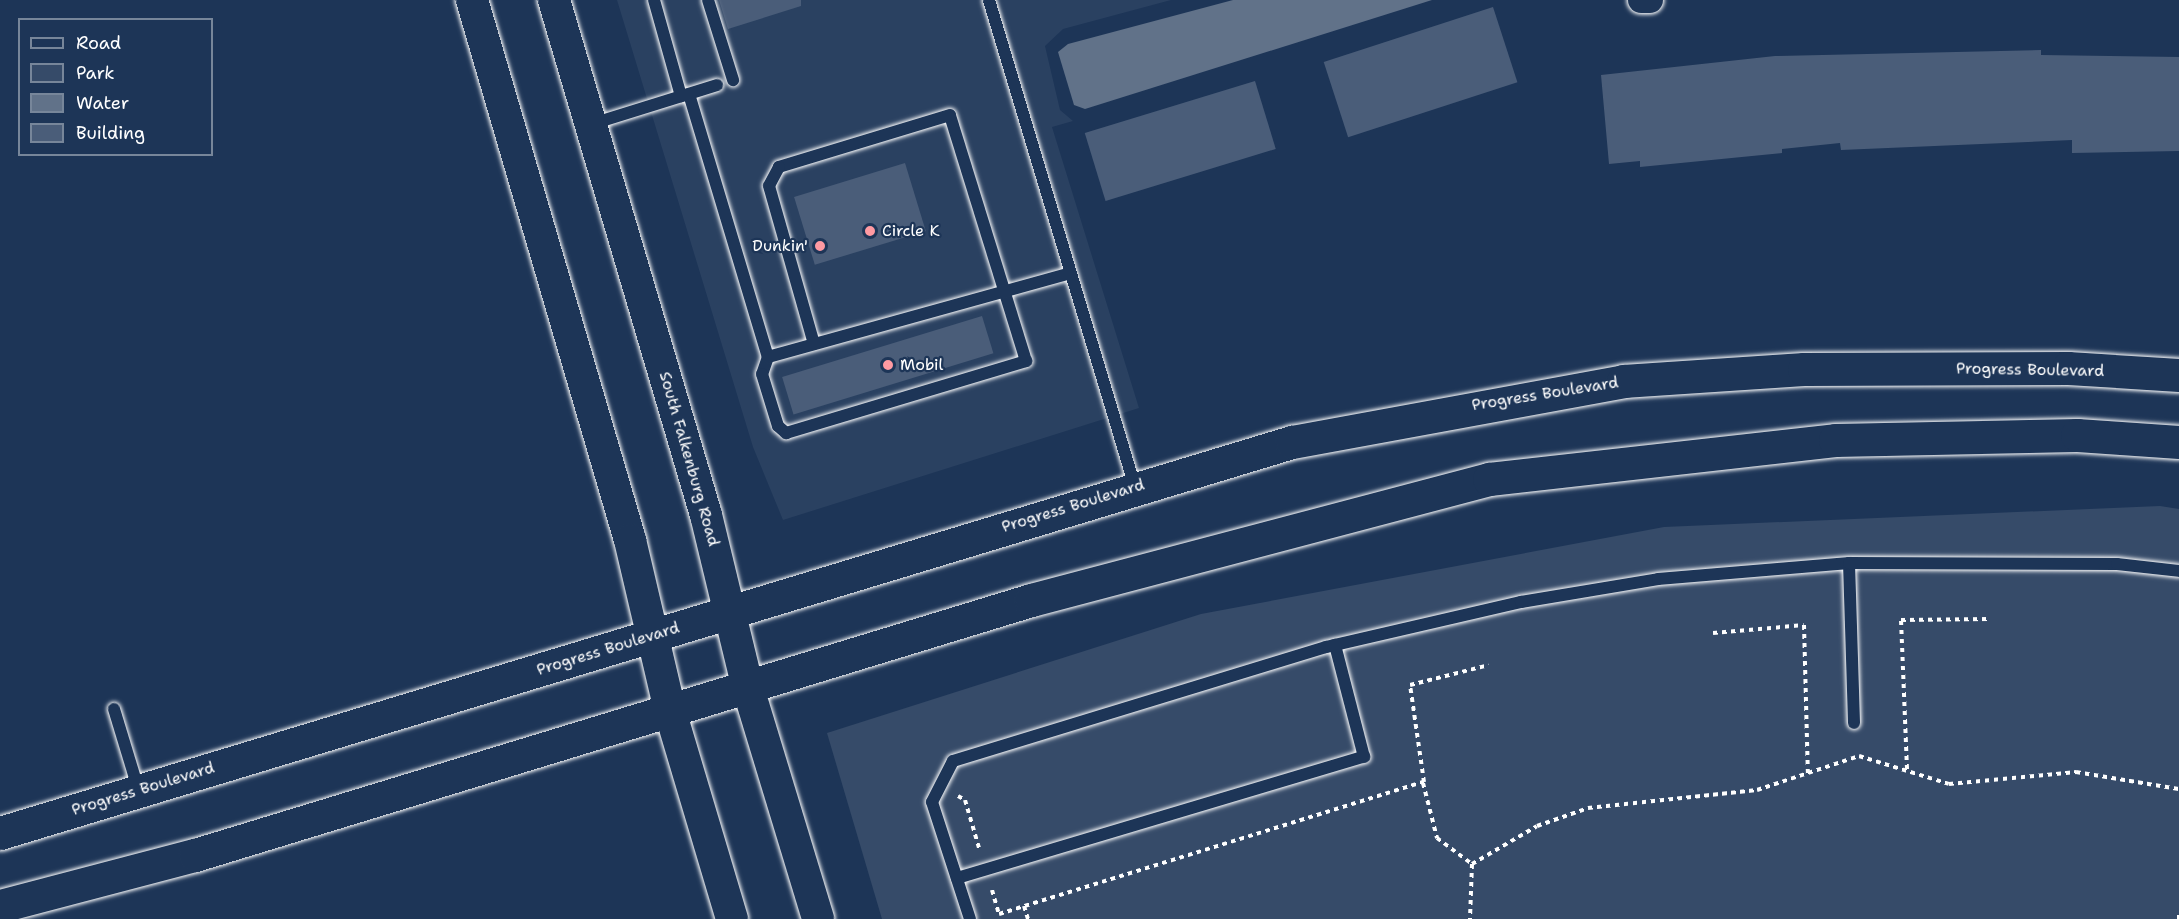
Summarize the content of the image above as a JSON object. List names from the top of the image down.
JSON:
{
  "streets": {
    "main road": ["Progress Boulevard"],
    "street": ["South Falkenburg Road"]
  },
  "crossings": [
    ["Progress Boulevard", "South Falkenburg Road"]
  ],
  "places": ["Circle K", "Dunkin'", "Mobil"],
  "legend": [
    "Road",
    "Park",
    "Water",
    "Building"
  ]
}
